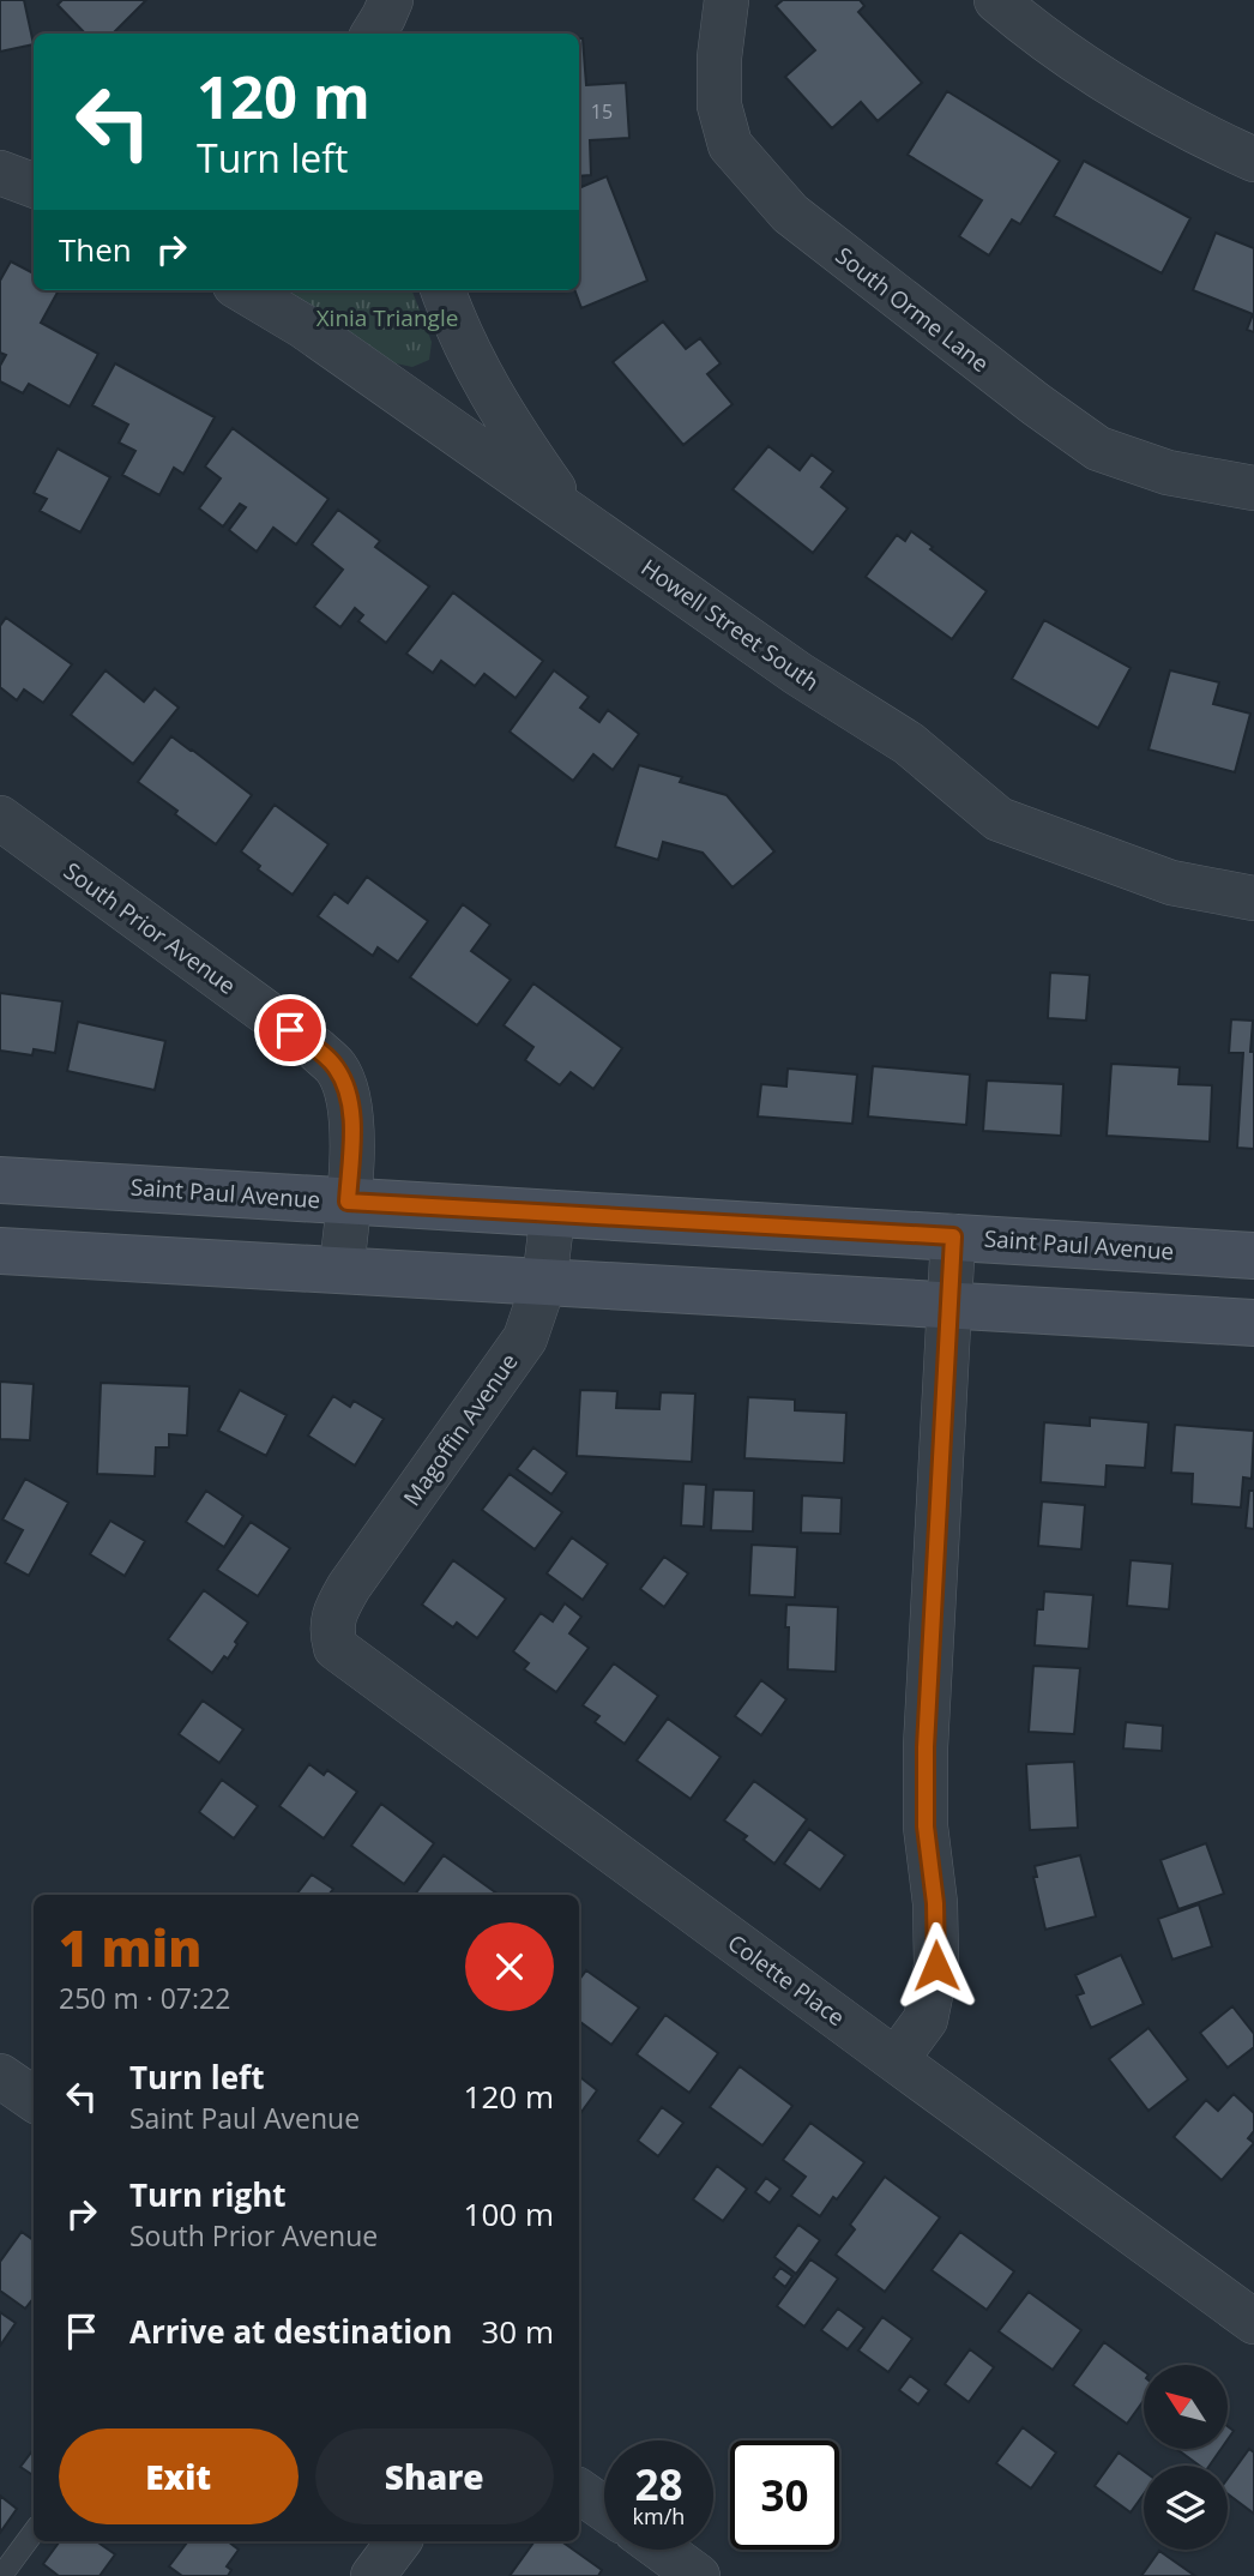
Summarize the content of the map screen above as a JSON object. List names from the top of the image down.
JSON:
{
  "streets": {
    "main road": ["Saint Paul Avenue"],
    "street": [
      "South Orme Lane",
      "Howell Street South",
      "South Prior Avenue",
      "Magoffin Avenue",
      "Colette Place"
    ]
  },
  "crossings": [
    ["South Prior Avenue", "Saint Paul Avenue"],
    ["Saint Paul Avenue", "Magoffin Avenue"],
    ["Magoffin Avenue", "Colette Place"]
  ],
  "parks": ["Xinia Triangle"],
  "house_numbers": ["15"],
  "north": "top left",
  "page": {
    "turn": ["120 m", "Turn left"],
    "then": "Then",
    "heading": ["1 min", "250 m · 07:22"],
    "list": [
      {
        "name": "Turn left",
        "note": "Saint Paul Avenue",
        "value": "120 m"
      },
      {
        "name": "Turn right",
        "note": "South Prior Avenue",
        "value": "100 m"
      },
      {
        "name": "Arrive at destination",
        "value": "30 m"
      }
    ],
    "buttons": ["Exit", "Share"],
    "speed": "28 km/h",
    "limit": "30"
  }
}
